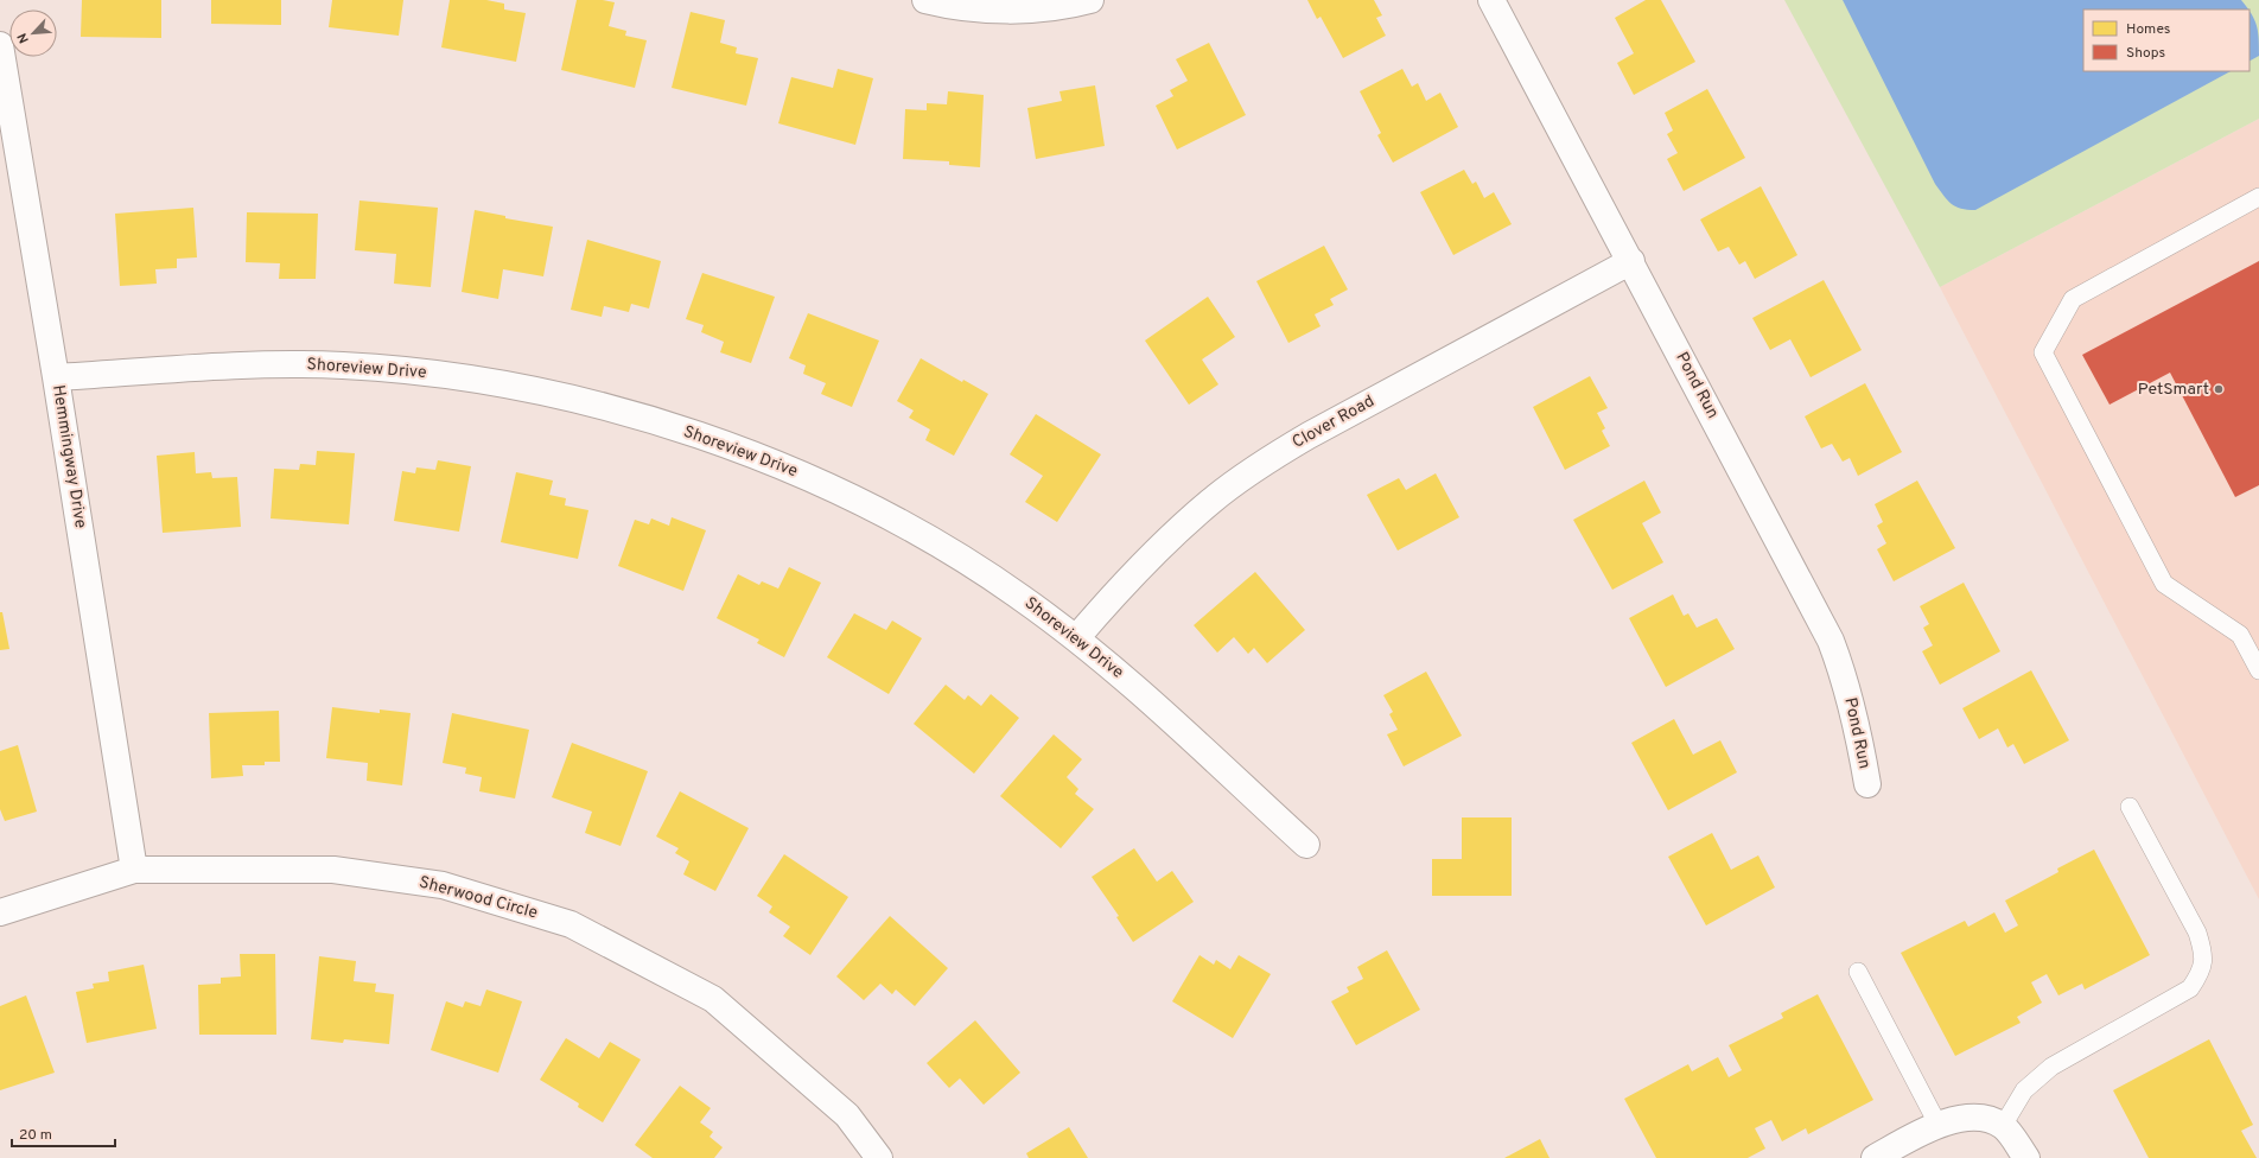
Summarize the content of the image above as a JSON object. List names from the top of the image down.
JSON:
{
  "streets": {
    "street": [
      "Shoreview Drive",
      "Pond Run",
      "Clover Road",
      "Hemmingway Drive",
      "Sherwood Circle"
    ]
  },
  "crossings": [
    ["Shoreview Drive", "Clover Road"],
    ["Shoreview Drive", "Hemmingway Drive"],
    ["Pond Run", "Clover Road"],
    ["Hemmingway Drive", "Sherwood Circle"]
  ],
  "places": ["PetSmart"],
  "legend": ["Homes", "Shops"],
  "scale_bar": "20 m",
  "north": "bottom left"
}
